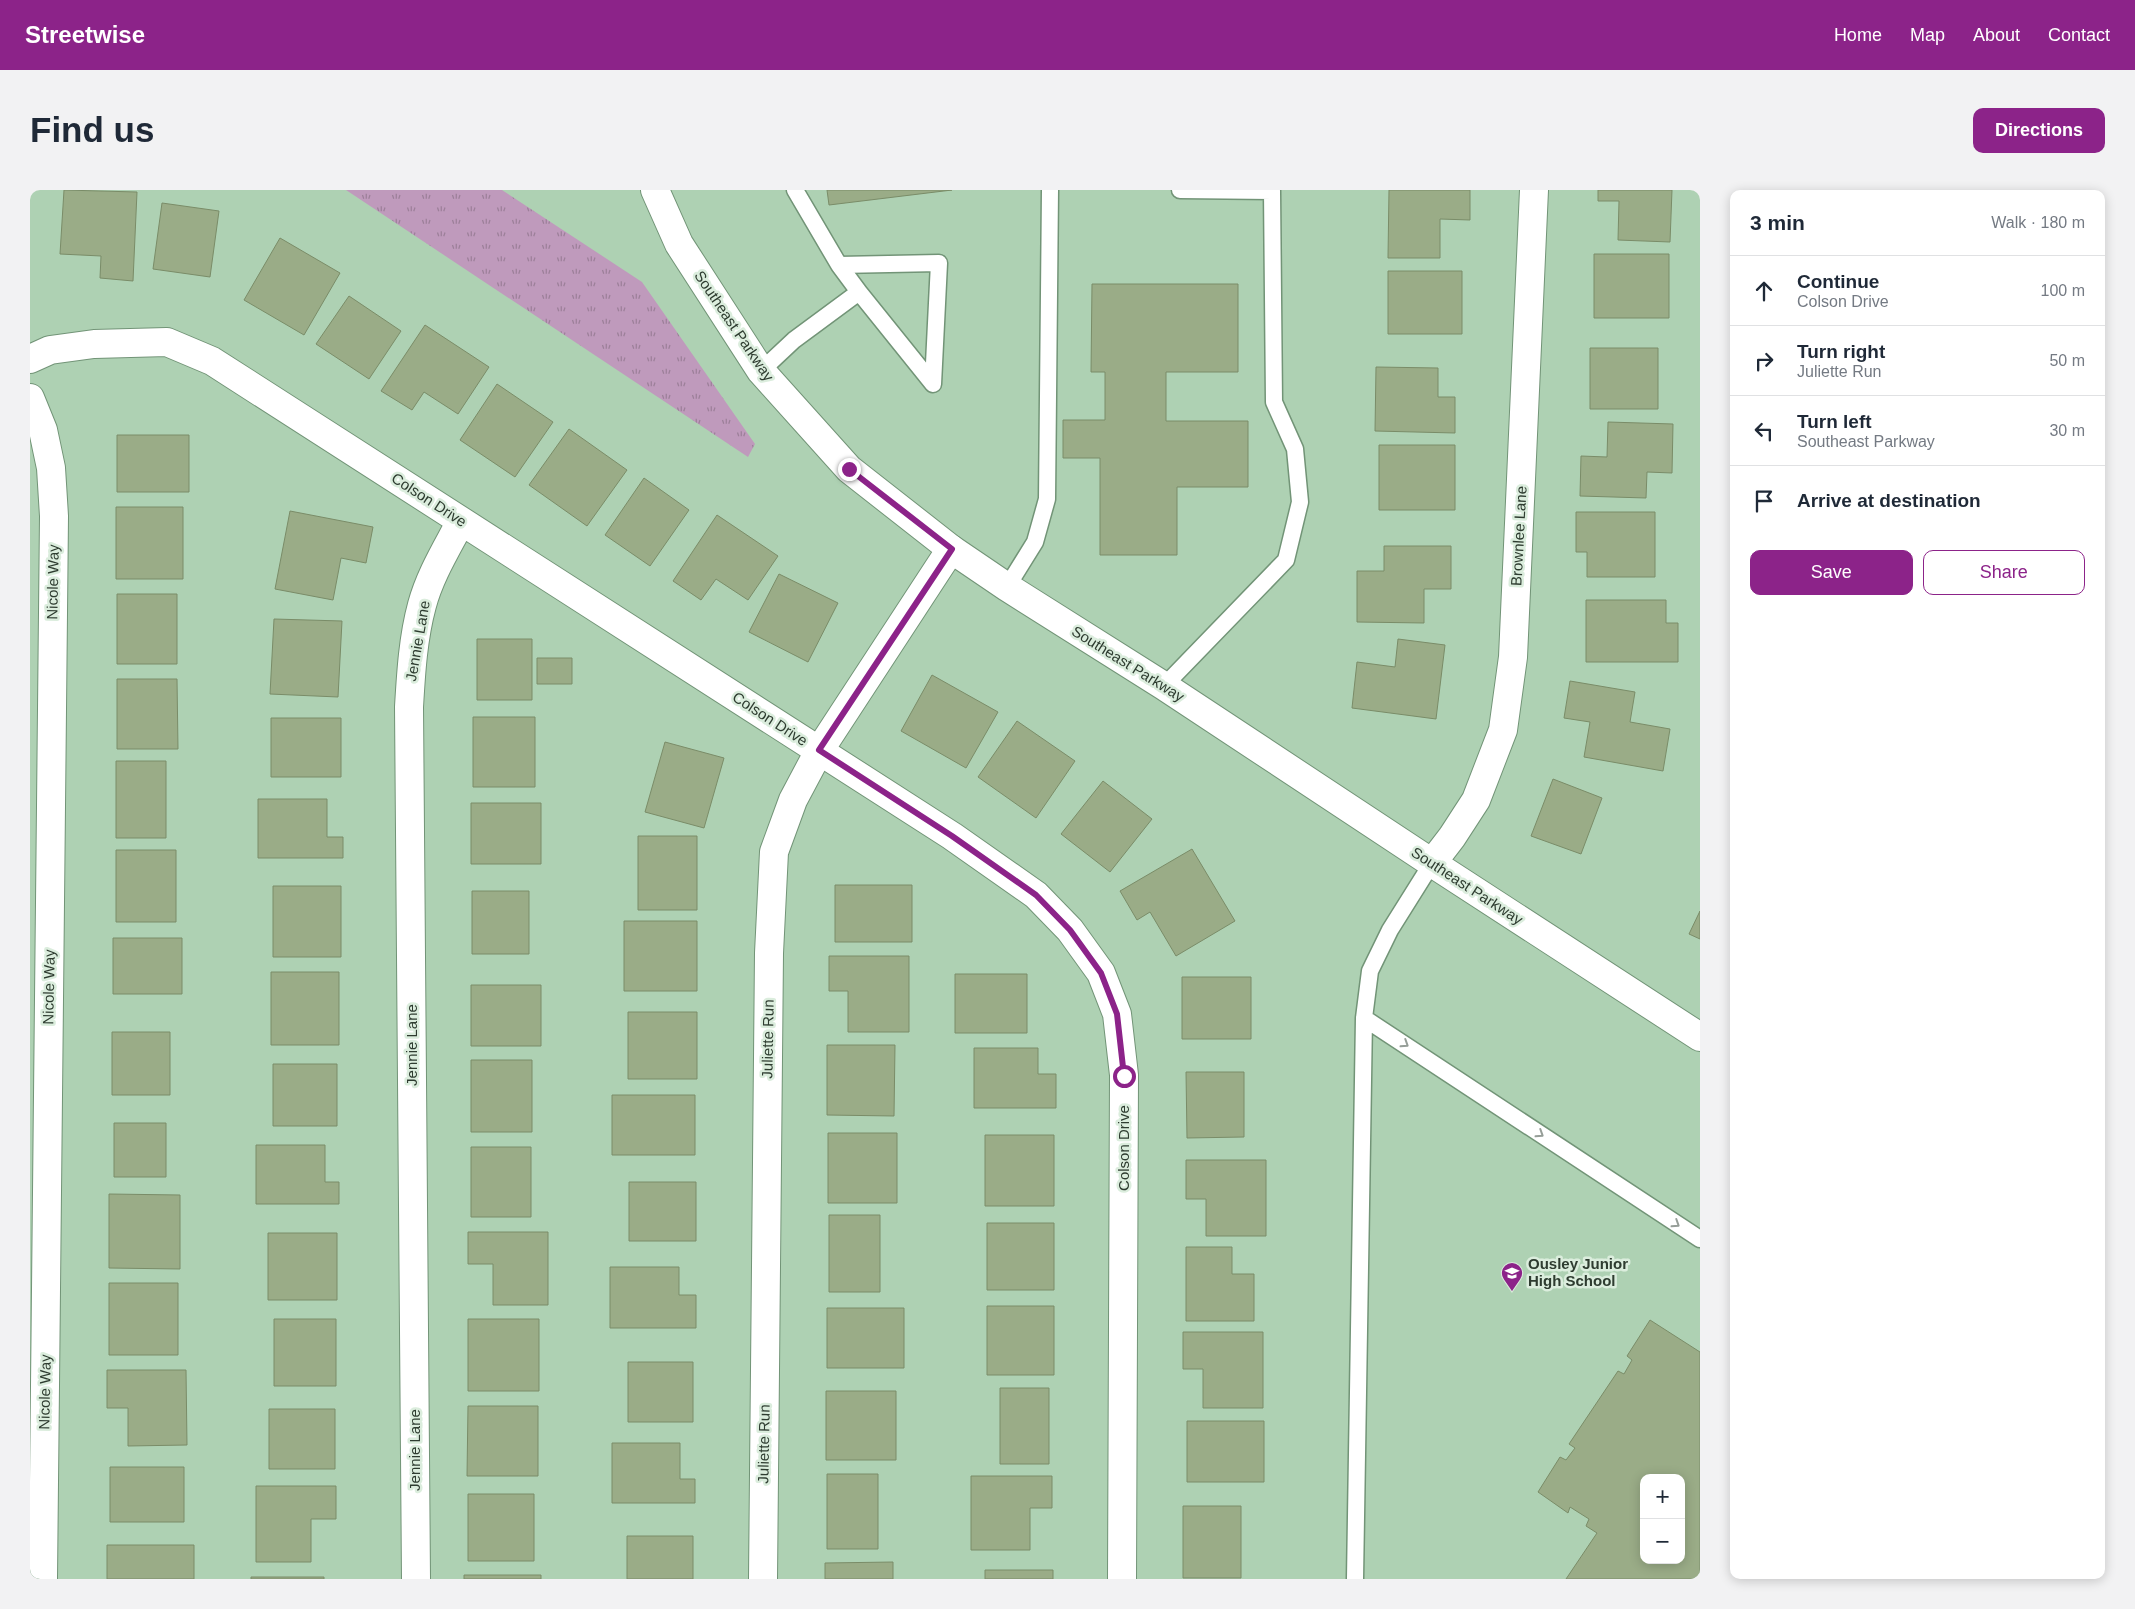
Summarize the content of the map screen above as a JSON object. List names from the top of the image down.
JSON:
{
  "streets": {
    "street": [
      "Southeast Parkway",
      "Colson Drive",
      "Brownlee Lane",
      "Nicole Way",
      "Jennie Lane",
      "Juliette Run"
    ]
  },
  "crossings": [
    ["Southeast Parkway", "Brownlee Lane"],
    ["Southeast Parkway", "Juliette Run"],
    ["Colson Drive", "Jennie Lane"],
    ["Colson Drive", "Juliette Run"]
  ],
  "places": {
    "school or university": ["Ousley Junior High School"]
  },
  "page": {
    "header": "Streetwise",
    "nav": [
      "Home",
      "Map",
      "About",
      "Contact"
    ],
    "buttons": [
      "Directions",
      ["Save", "Share"]
    ],
    "title": "Find us",
    "heading": ["3 min", "Walk · 180 m"],
    "list": [
      ["Continue", "Colson Drive", "100 m"],
      ["Turn right", "Juliette Run", "50 m"],
      ["Turn left", "Southeast Parkway", "30 m"],
      "Arrive at destination"
    ],
    "map_buttons": ["+", "−"]
  }
}
